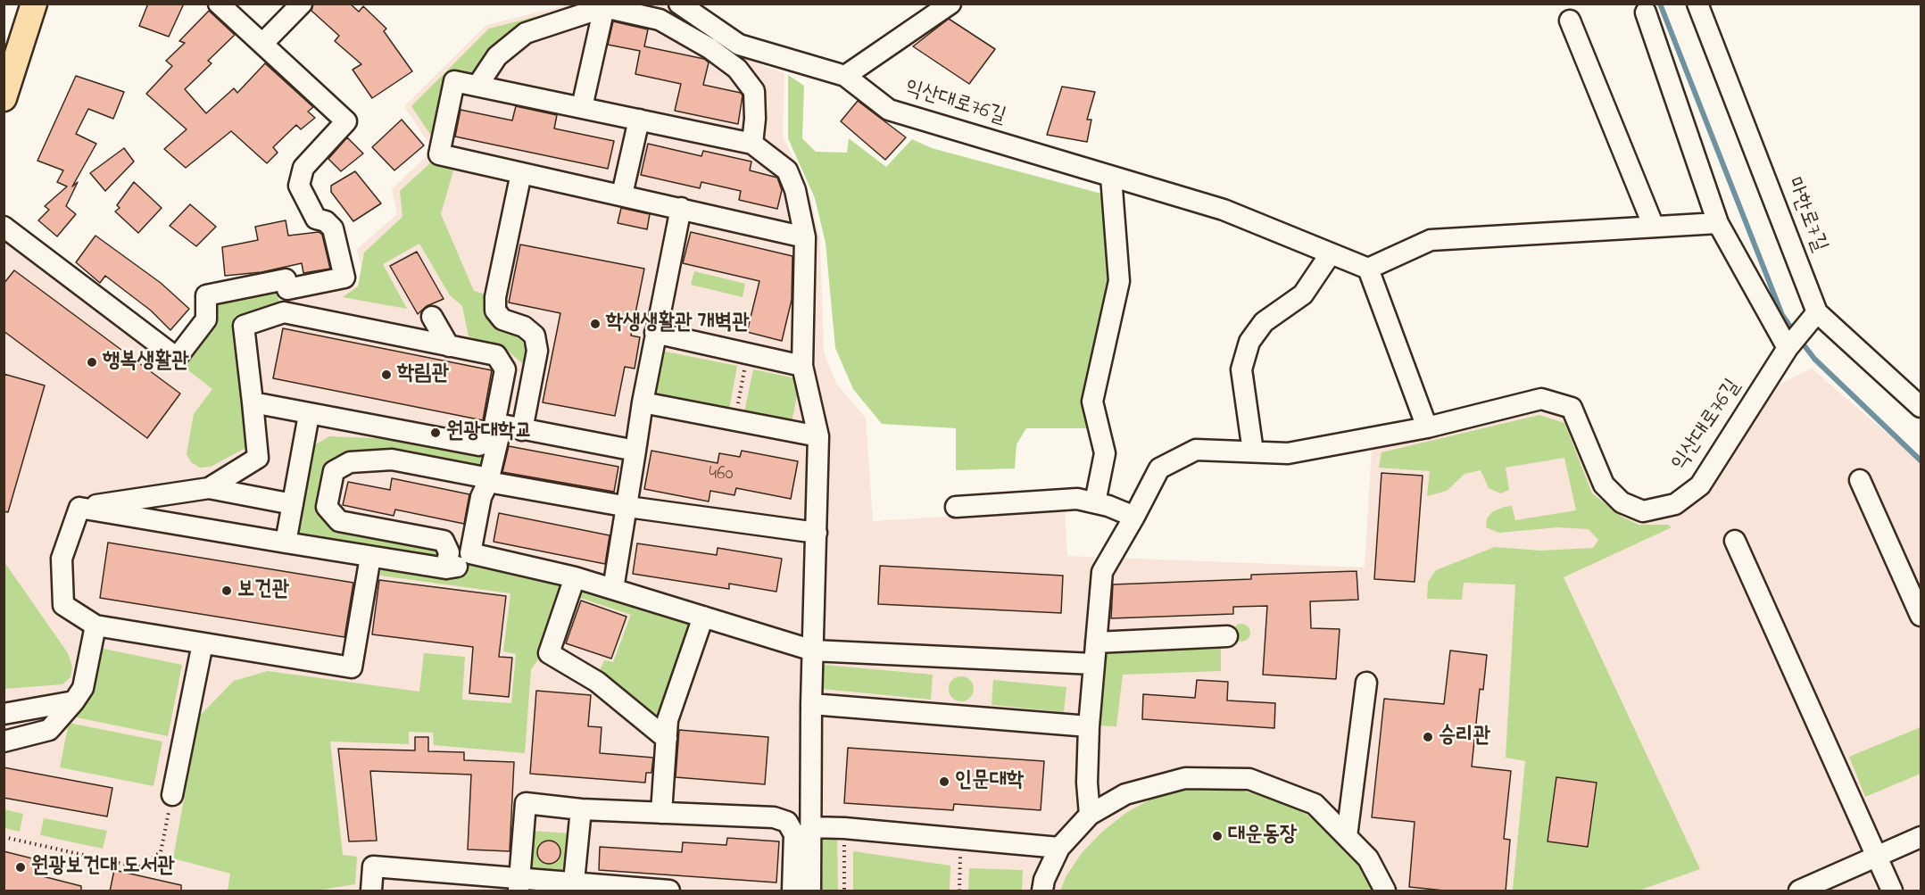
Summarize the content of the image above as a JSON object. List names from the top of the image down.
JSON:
{
  "streets": {
    "street": ["익산대로76길", "마한로7길"]
  },
  "crossings": [
    ["익산대로76길", "마한로7길"]
  ],
  "places": [
    "학생생활관 개벽관",
    "행복생활관",
    "학림관",
    "원광대학교",
    "보건관",
    "승리관",
    "인문대학",
    "대운동장",
    "원광보건대 도서관"
  ],
  "house_numbers": ["460"]
}
